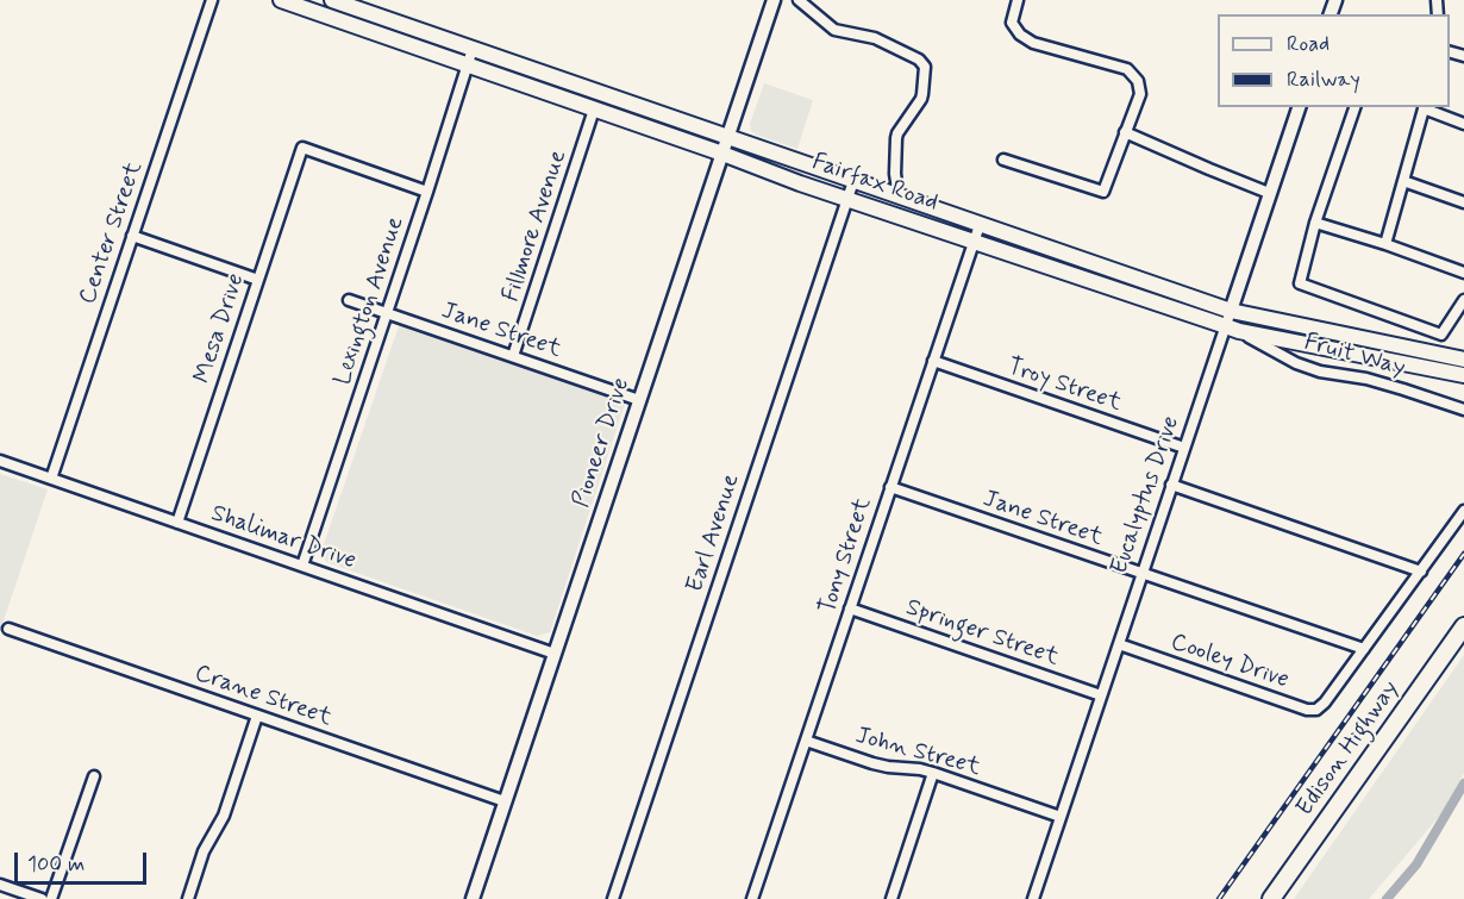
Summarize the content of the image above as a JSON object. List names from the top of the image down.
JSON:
{
  "streets": {
    "main road": ["Fairfax Road", "Edison Highway"],
    "street": [
      "Fillmore Avenue",
      "Center Street",
      "Lexington Avenue",
      "Mesa Drive",
      "Jane Street",
      "Fruit Way",
      "Troy Street",
      "Pioneer Drive",
      "Eucalyptus Drive",
      "Earl Avenue",
      "Shalimar Drive",
      "Tony Street",
      "Springer Street",
      "Cooley Drive",
      "Crane Street",
      "John Street"
    ]
  },
  "crossings": [
    ["Fairfax Road", "Fillmore Avenue"],
    ["Fairfax Road", "Lexington Avenue"],
    ["Fairfax Road", "Fruit Way"],
    ["Fairfax Road", "Pioneer Drive"],
    ["Fairfax Road", "Eucalyptus Drive"],
    ["Fairfax Road", "Earl Avenue"],
    ["Fairfax Road", "Tony Street"],
    ["Fillmore Avenue", "Jane Street"],
    ["Center Street", "Shalimar Drive"],
    ["Lexington Avenue", "Mesa Drive"],
    ["Lexington Avenue", "Jane Street"],
    ["Lexington Avenue", "Shalimar Drive"],
    ["Mesa Drive", "Shalimar Drive"],
    ["Jane Street", "Pioneer Drive"],
    ["Jane Street", "Eucalyptus Drive"],
    ["Jane Street", "Tony Street"],
    ["Jane Street", "Cooley Drive"],
    ["Fruit Way", "Eucalyptus Drive"],
    ["Troy Street", "Eucalyptus Drive"],
    ["Troy Street", "Tony Street"],
    ["Pioneer Drive", "Shalimar Drive"],
    ["Pioneer Drive", "Crane Street"],
    ["Eucalyptus Drive", "Springer Street"],
    ["Eucalyptus Drive", "Cooley Drive"],
    ["Eucalyptus Drive", "John Street"],
    ["Tony Street", "Springer Street"],
    ["Tony Street", "John Street"]
  ],
  "legend": ["Road", "Railway"],
  "scale_bar": "100 m"
}
